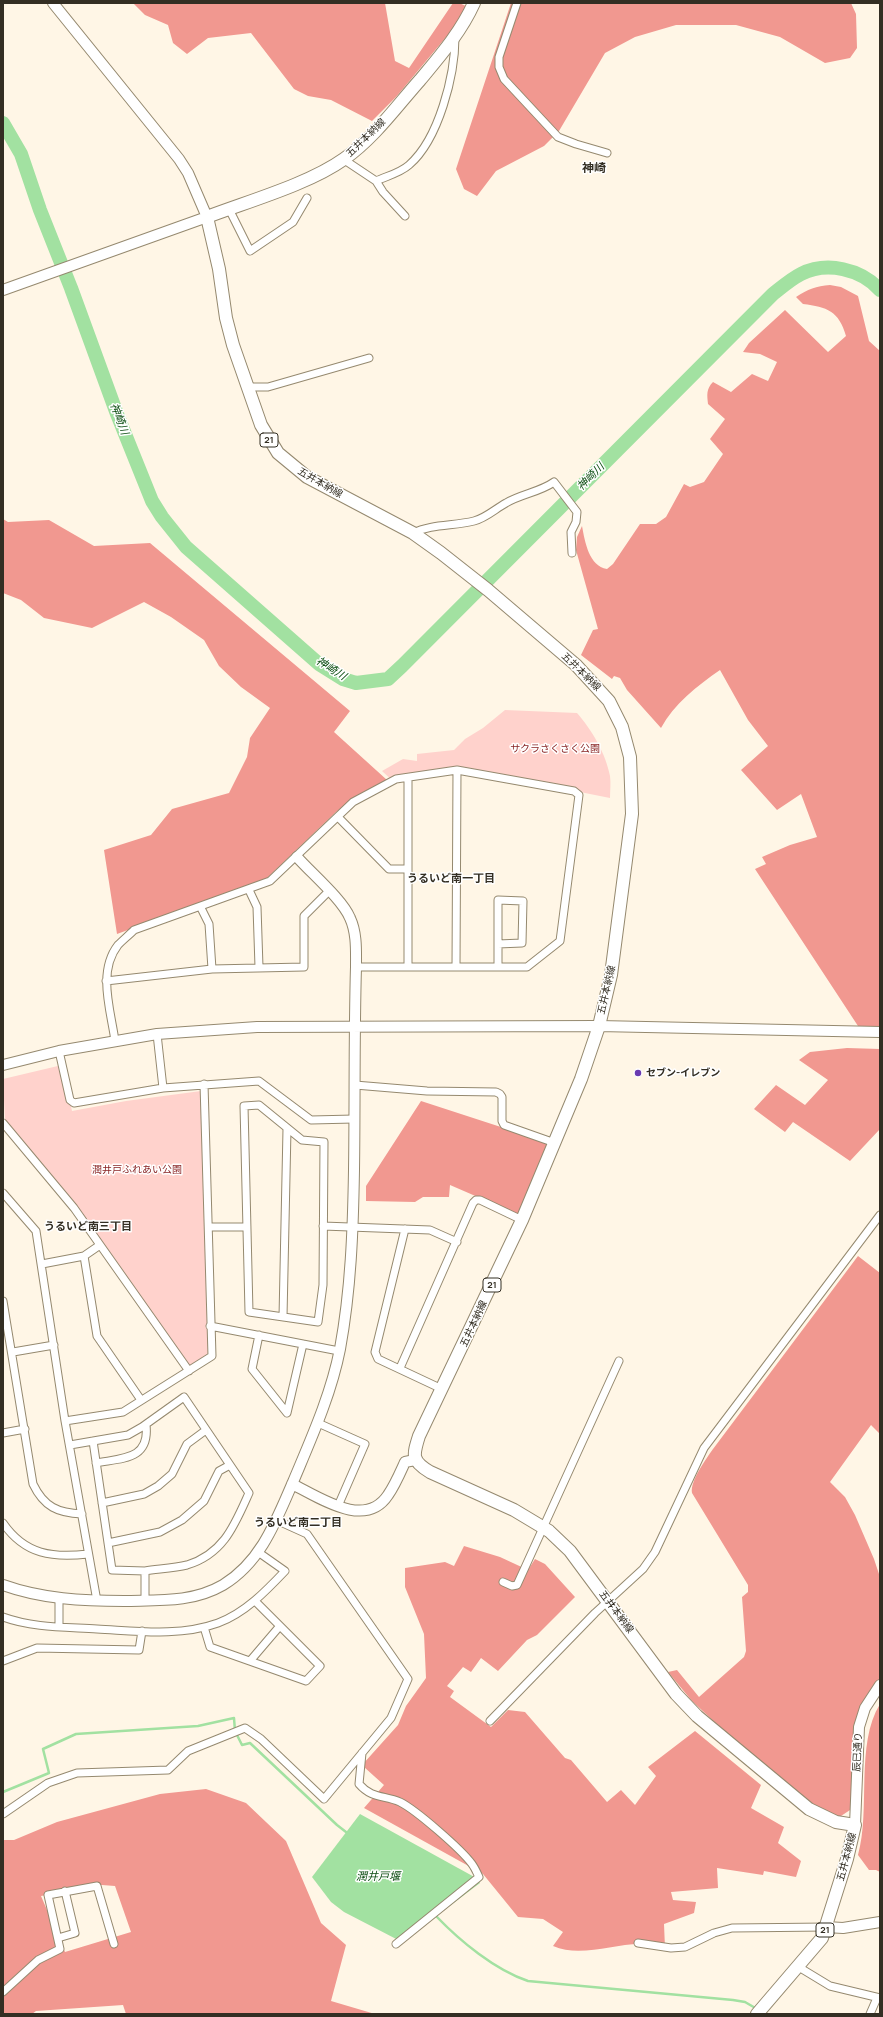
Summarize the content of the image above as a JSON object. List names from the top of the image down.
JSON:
{
  "streets": {
    "main road": ["五井本納線", "21"],
    "street": ["辰巳通り"]
  },
  "crossings": [
    ["五井本納線", "辰巳通り"]
  ],
  "districts": [
    "神崎",
    "うるいど南一丁目",
    "うるいど南三丁目",
    "うるいど南二丁目"
  ],
  "water": ["神崎川", "潤井戸堰"],
  "parks": ["サクラさくさく公園", "潤井戸ふれあい公園"],
  "places": ["セブン-イレブン"]
}
